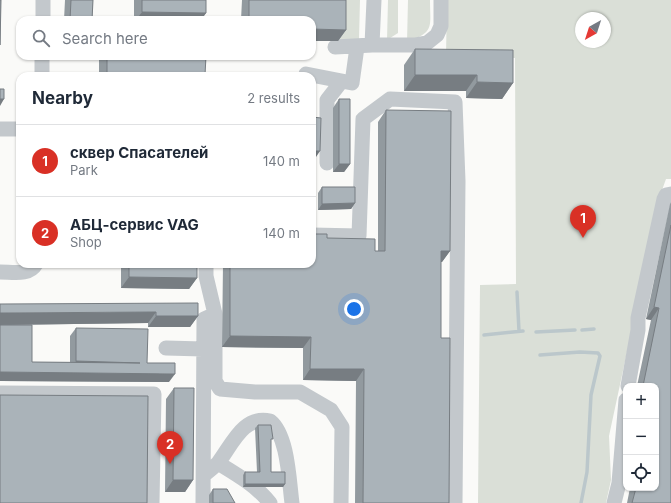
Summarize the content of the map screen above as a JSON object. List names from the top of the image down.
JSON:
{
  "north": "bottom left",
  "page": {
    "search": "Search here",
    "heading": ["Nearby", "2 results"],
    "list": [
      {
        "mark": "1",
        "name": "cквер Спасателей",
        "note": "Park",
        "value": "140 m"
      },
      {
        "mark": "2",
        "name": "АБЦ-сервис VAG",
        "note": "Shop",
        "value": "140 m"
      }
    ],
    "pins": ["1", "2"],
    "map_buttons": ["+", "−"]
  }
}
